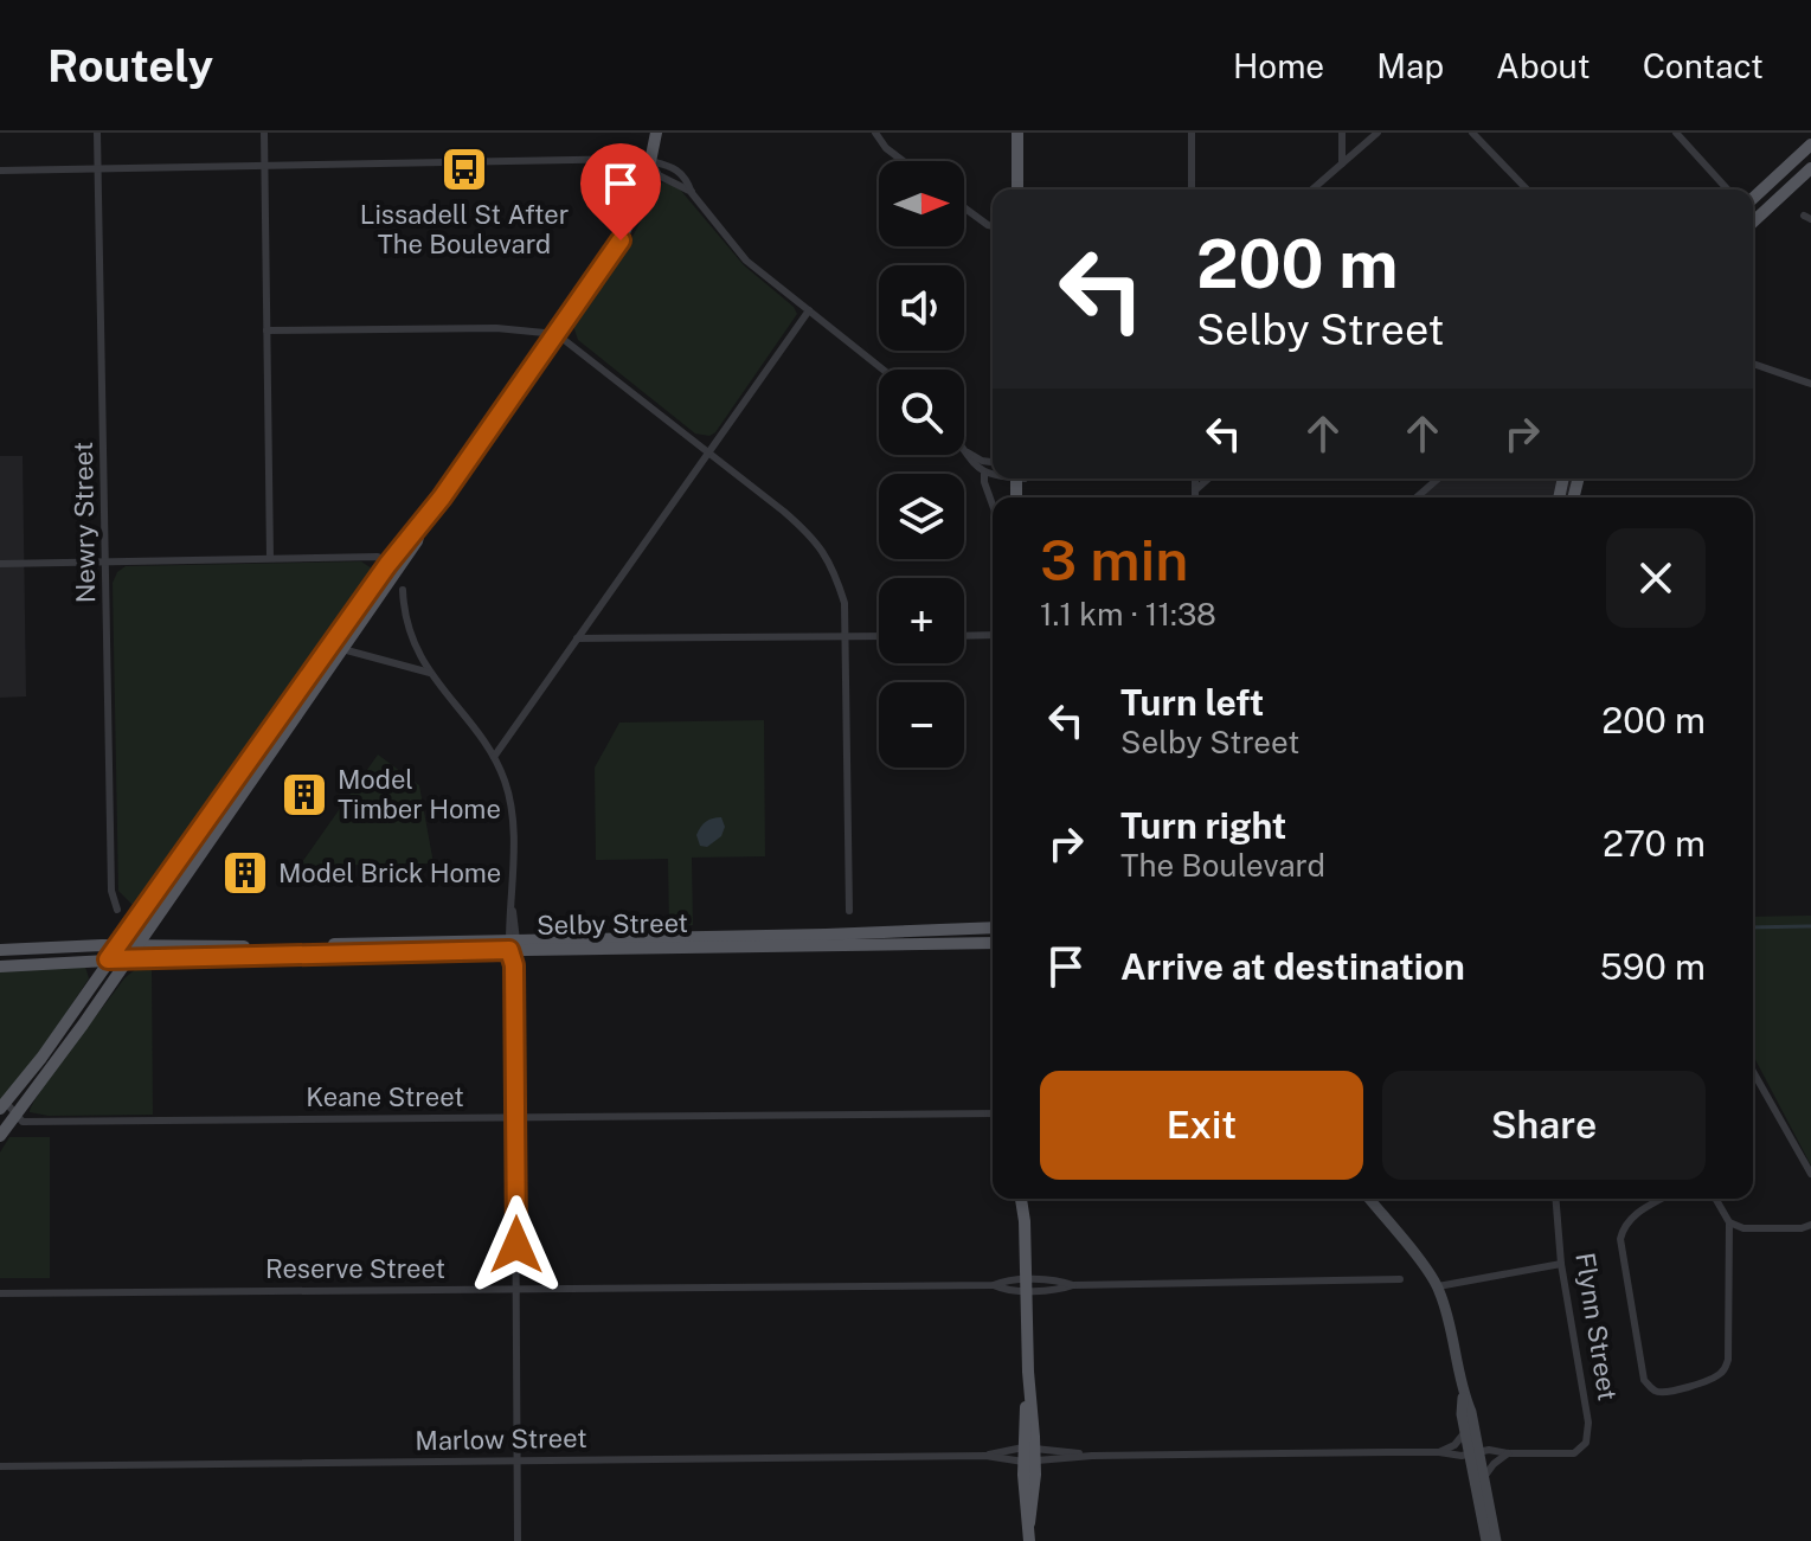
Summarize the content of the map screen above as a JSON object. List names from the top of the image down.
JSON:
{
  "streets": {
    "main road": ["Selby Street"],
    "street": [
      "Newry Street",
      "Keane Street",
      "Reserve Street",
      "Flynn Street",
      "Marlow Street"
    ]
  },
  "crossings": [
    ["Flynn Street", "Marlow Street"]
  ],
  "places": {
    "bus stop": ["Lissadell St After The Boulevard"],
    "building": ["Model Timber Home", "Model Brick Home"]
  },
  "north": "right",
  "page": {
    "header": "Routely",
    "nav": [
      "Home",
      "Map",
      "About",
      "Contact"
    ],
    "map_buttons": ["+", "−"],
    "turn": ["200 m", "Selby Street"],
    "heading": ["3 min", "1.1 km · 11:38"],
    "list": [
      {
        "name": "Turn left",
        "note": "Selby Street",
        "value": "200 m"
      },
      {
        "name": "Turn right",
        "note": "The Boulevard",
        "value": "270 m"
      },
      {
        "name": "Arrive at destination",
        "value": "590 m"
      }
    ],
    "buttons": ["Exit", "Share"]
  }
}
